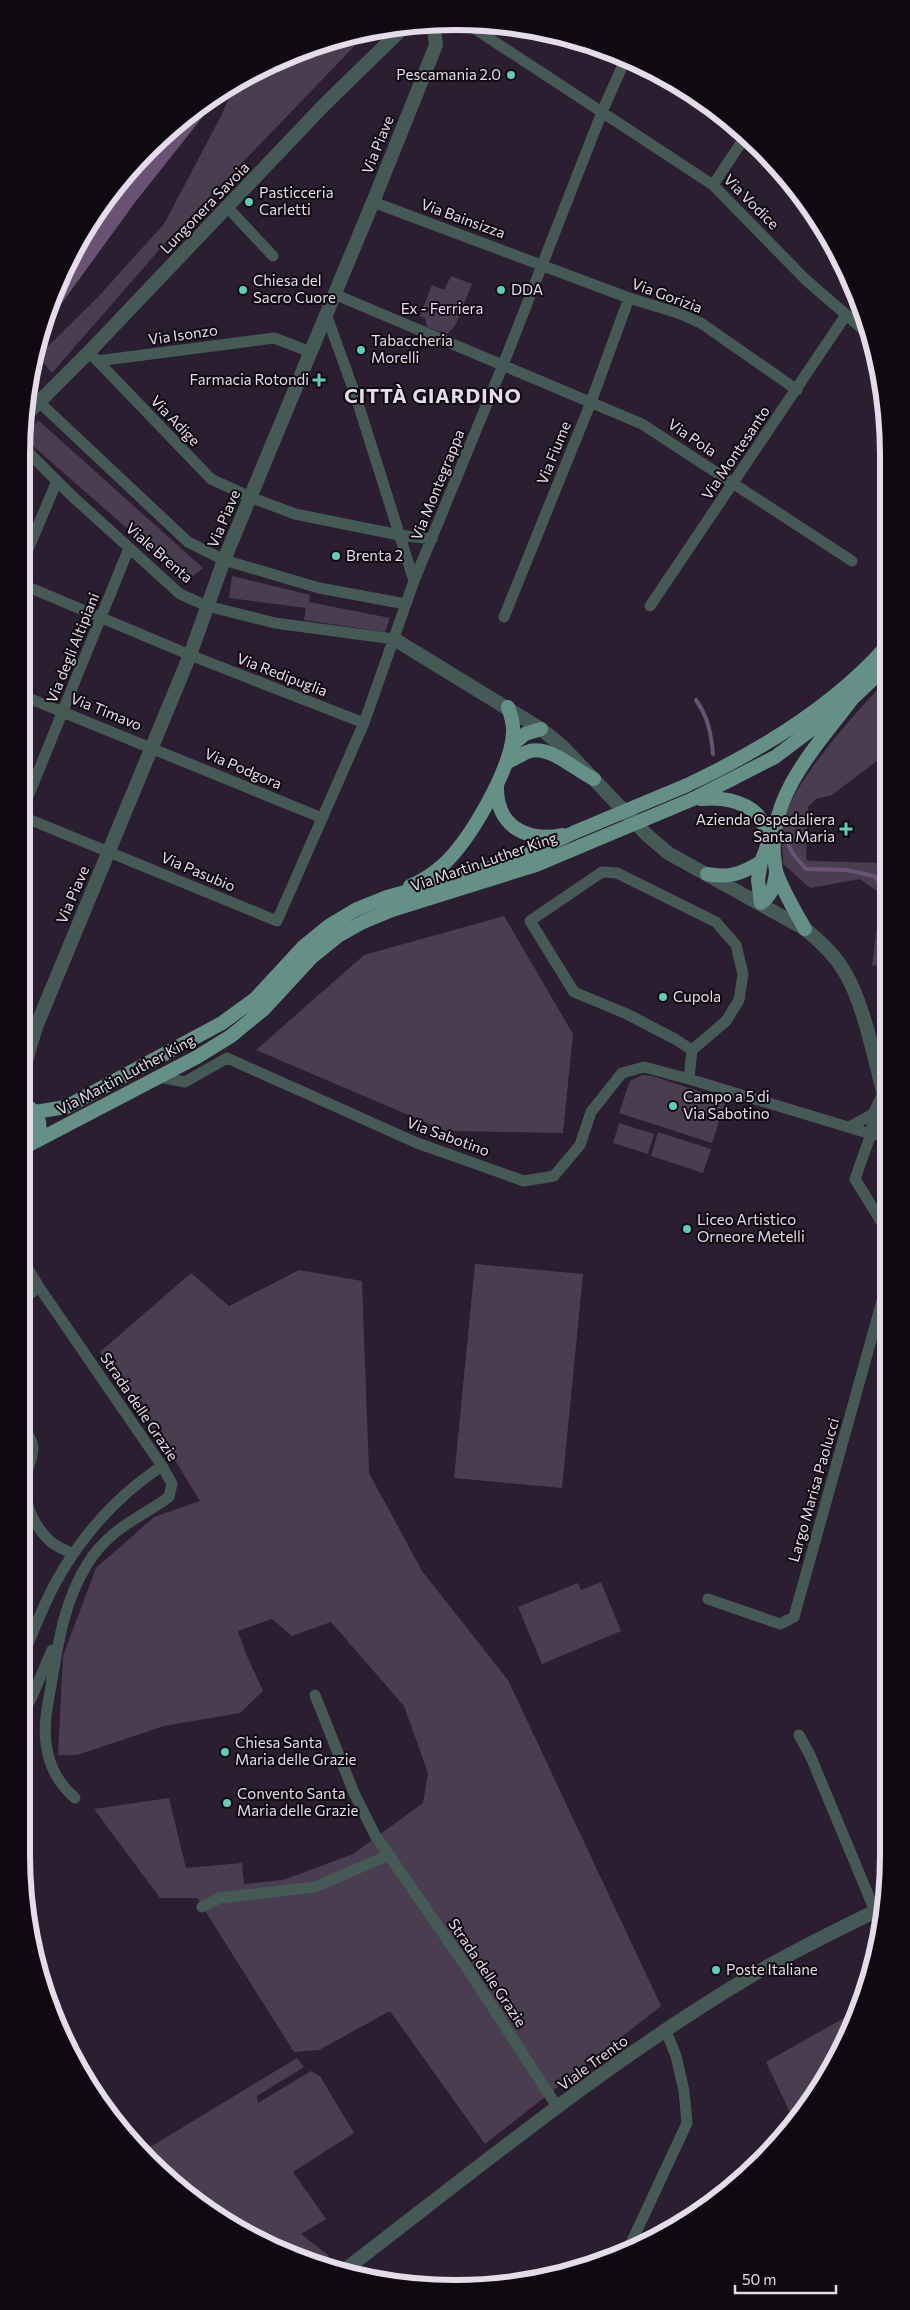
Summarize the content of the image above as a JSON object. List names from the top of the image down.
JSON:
{
  "streets": {
    "main road": ["Via Martin Luther King"],
    "street": [
      "Via Piave",
      "Via Vodice",
      "Lungonera Savoia",
      "Via Bainsizza",
      "Via Gorizia",
      "Via Isonzo",
      "Via Adige",
      "Via Pola",
      "Via Fiume",
      "Via Montesanto",
      "Via Montegrappa",
      "Viale Brenta",
      "Via degli Altipiani",
      "Via Redipuglia",
      "Via Timavo",
      "Via Podgora",
      "Via Pasubio",
      "Via Sabotino",
      "Strada delle Grazie",
      "Largo Marisa Paolucci",
      "Viale Trento"
    ]
  },
  "crossings": [
    ["Via Piave", "Via Bainsizza"],
    ["Via Piave", "Via Isonzo"],
    ["Via Piave", "Via Adige"],
    ["Via Piave", "Via Pola"],
    ["Via Piave", "Viale Brenta"],
    ["Via Piave", "Via Redipuglia"],
    ["Via Piave", "Via Timavo"],
    ["Via Piave", "Via Podgora"],
    ["Via Piave", "Via Pasubio"],
    ["Via Vodice", "Via Montesanto"],
    ["Via Vodice", "Via Montegrappa"],
    ["Lungonera Savoia", "Via Isonzo"],
    ["Lungonera Savoia", "Via Adige"],
    ["Lungonera Savoia", "Viale Brenta"],
    ["Via Bainsizza", "Via Gorizia"],
    ["Via Bainsizza", "Via Montegrappa"],
    ["Via Gorizia", "Via Fiume"],
    ["Via Gorizia", "Via Montesanto"],
    ["Via Gorizia", "Via Montegrappa"],
    ["Via Isonzo", "Via Adige"],
    ["Via Adige", "Via Montegrappa"],
    ["Via Pola", "Via Fiume"],
    ["Via Pola", "Via Montesanto"],
    ["Via Pola", "Via Montegrappa"],
    ["Via Montegrappa", "Viale Brenta"],
    ["Via Montegrappa", "Via Redipuglia"],
    ["Via Montegrappa", "Via Podgora"],
    ["Via Montegrappa", "Via Pasubio"],
    ["Viale Brenta", "Via degli Altipiani"],
    ["Via degli Altipiani", "Via Redipuglia"],
    ["Via degli Altipiani", "Via Timavo"],
    ["Via Timavo", "Via Podgora"],
    ["Via Martin Luther King", "Via Sabotino"],
    ["Strada delle Grazie", "Viale Trento"]
  ],
  "districts": ["CITTÀ GIARDINO"],
  "parks": ["Ex - Ferriera"],
  "places": {
    "other": [
      "Pescamania 2.0",
      "Pasticceria Carletti",
      "Chiesa del Sacro Cuore",
      "DDA",
      "Tabaccheria Morelli",
      "Brenta 2",
      "Cupola",
      "Campo a 5 di Via Sabotino",
      "Liceo Artistico Orneore Metelli",
      "Chiesa Santa Maria delle Grazie",
      "Convento Santa Maria delle Grazie",
      "Poste Italiane"
    ],
    "health": ["Farmacia Rotondi", "Azienda Ospedaliera Santa Maria"]
  },
  "scale_bar": "50 m"
}
